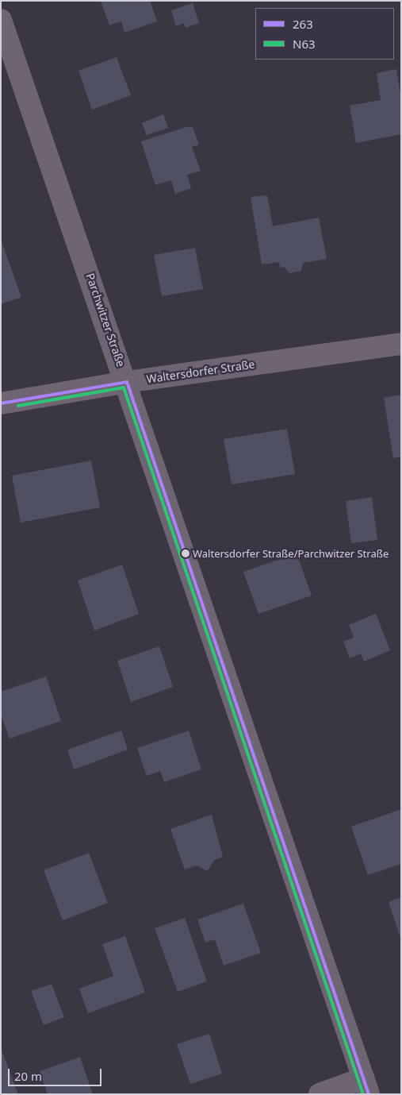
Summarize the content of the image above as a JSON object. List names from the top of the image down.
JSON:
{
  "streets": {
    "street": ["Parchwitzer Straße", "Waltersdorfer Straße"]
  },
  "crossings": [
    ["Parchwitzer Straße", "Waltersdorfer Straße"]
  ],
  "places": ["Waltersdorfer Straße/Parchwitzer Straße"],
  "lines": ["transit line 263", "transit line N63"],
  "legend": ["263", "N63"],
  "scale_bar": "20 m"
}
